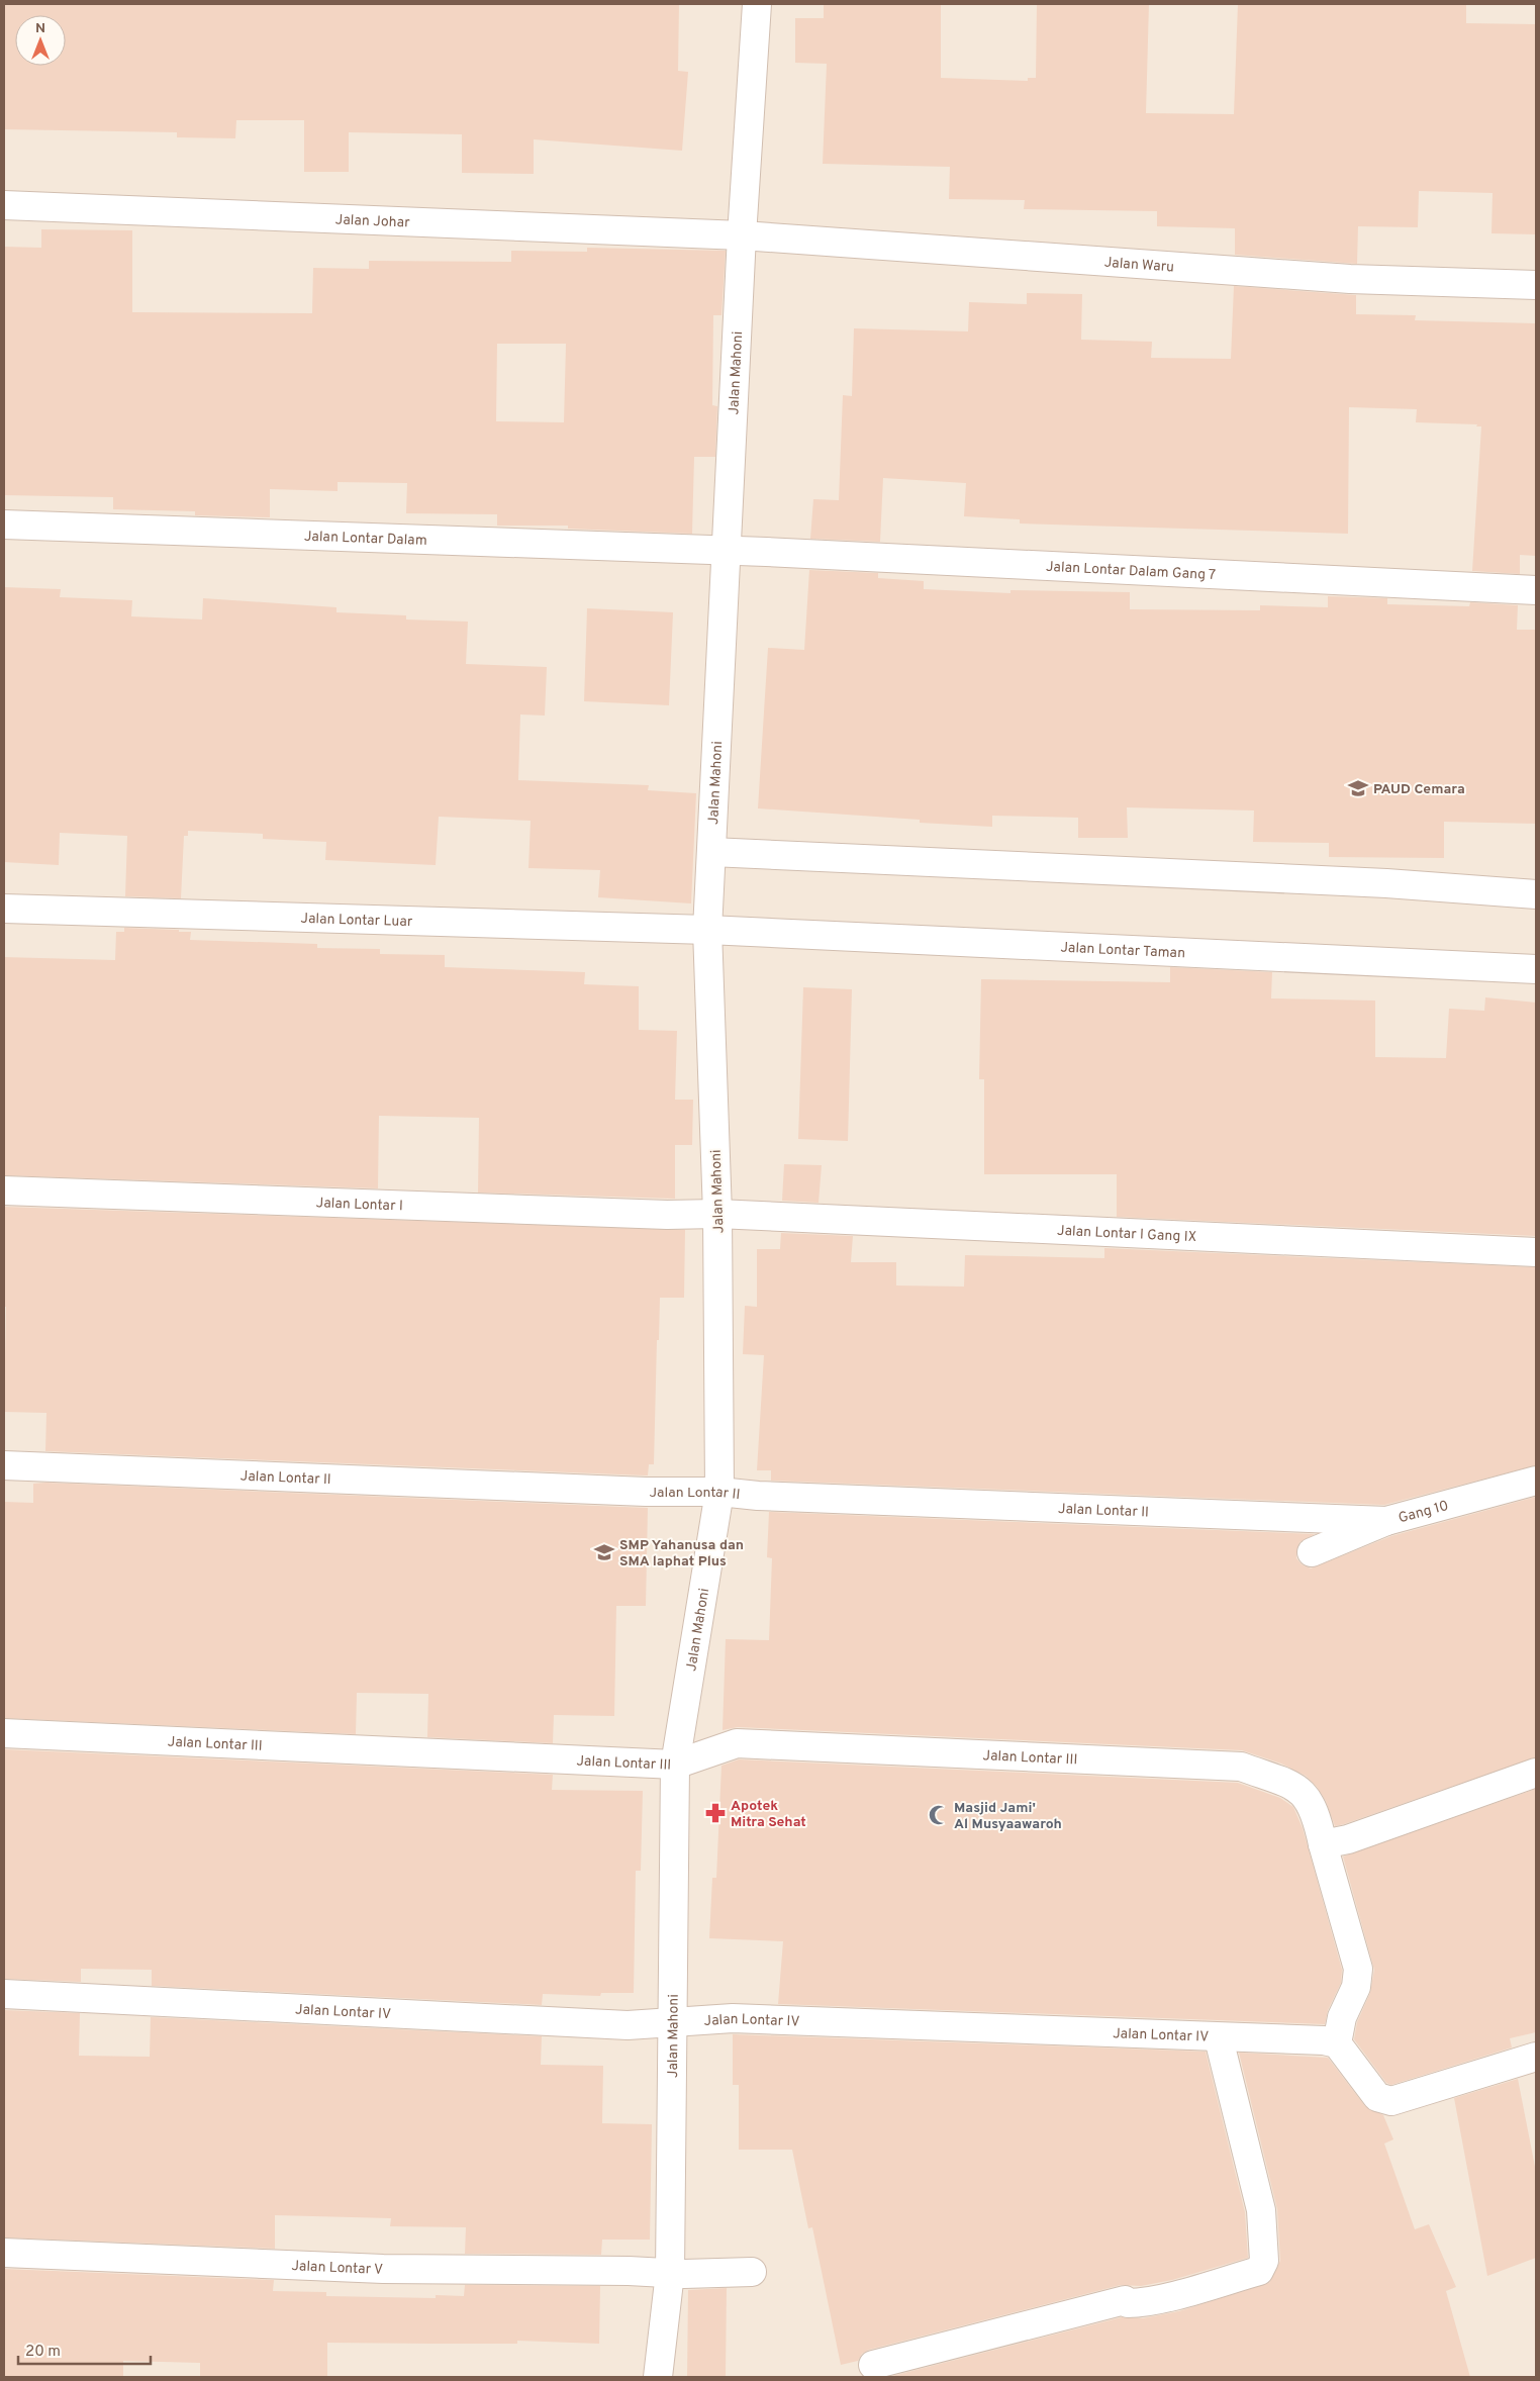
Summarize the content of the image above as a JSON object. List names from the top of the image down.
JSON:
{
  "streets": {
    "street": [
      "Jalan Johar",
      "Jalan Waru",
      "Jalan Mahoni",
      "Jalan Lontar Dalam",
      "Jalan Lontar Dalam Gang 7",
      "Jalan Lontar Luar",
      "Jalan Lontar Taman",
      "Jalan Lontar I",
      "Jalan Lontar I Gang IX",
      "Jalan Lontar II",
      "Gang 10",
      "Jalan Lontar III",
      "Jalan Lontar IV",
      "Jalan Lontar V"
    ]
  },
  "crossings": [
    ["Jalan Johar", "Jalan Waru"],
    ["Jalan Johar", "Jalan Mahoni"],
    ["Jalan Waru", "Jalan Mahoni"],
    ["Jalan Mahoni", "Jalan Lontar Dalam"],
    ["Jalan Mahoni", "Jalan Lontar Dalam Gang 7"],
    ["Jalan Mahoni", "Jalan Lontar Luar"],
    ["Jalan Mahoni", "Jalan Lontar Taman"],
    ["Jalan Mahoni", "Jalan Lontar I"],
    ["Jalan Mahoni", "Jalan Lontar I Gang IX"],
    ["Jalan Mahoni", "Jalan Lontar II"],
    ["Jalan Mahoni", "Jalan Lontar III"],
    ["Jalan Mahoni", "Jalan Lontar IV"],
    ["Jalan Mahoni", "Jalan Lontar V"],
    ["Jalan Lontar Dalam", "Jalan Lontar Dalam Gang 7"],
    ["Jalan Lontar Luar", "Jalan Lontar Taman"],
    ["Jalan Lontar I", "Jalan Lontar I Gang IX"],
    ["Jalan Lontar II", "Gang 10"]
  ],
  "places": {
    "school or university": ["PAUD Cemara", "SMP Yahanusa dan SMA laphat Plus"],
    "pharmacy": ["Apotek Mitra Sehat"],
    "mosque": ["Masjid Jami' Al Musyaawaroh"]
  },
  "scale_bar": "20 m",
  "north": "top"
}
